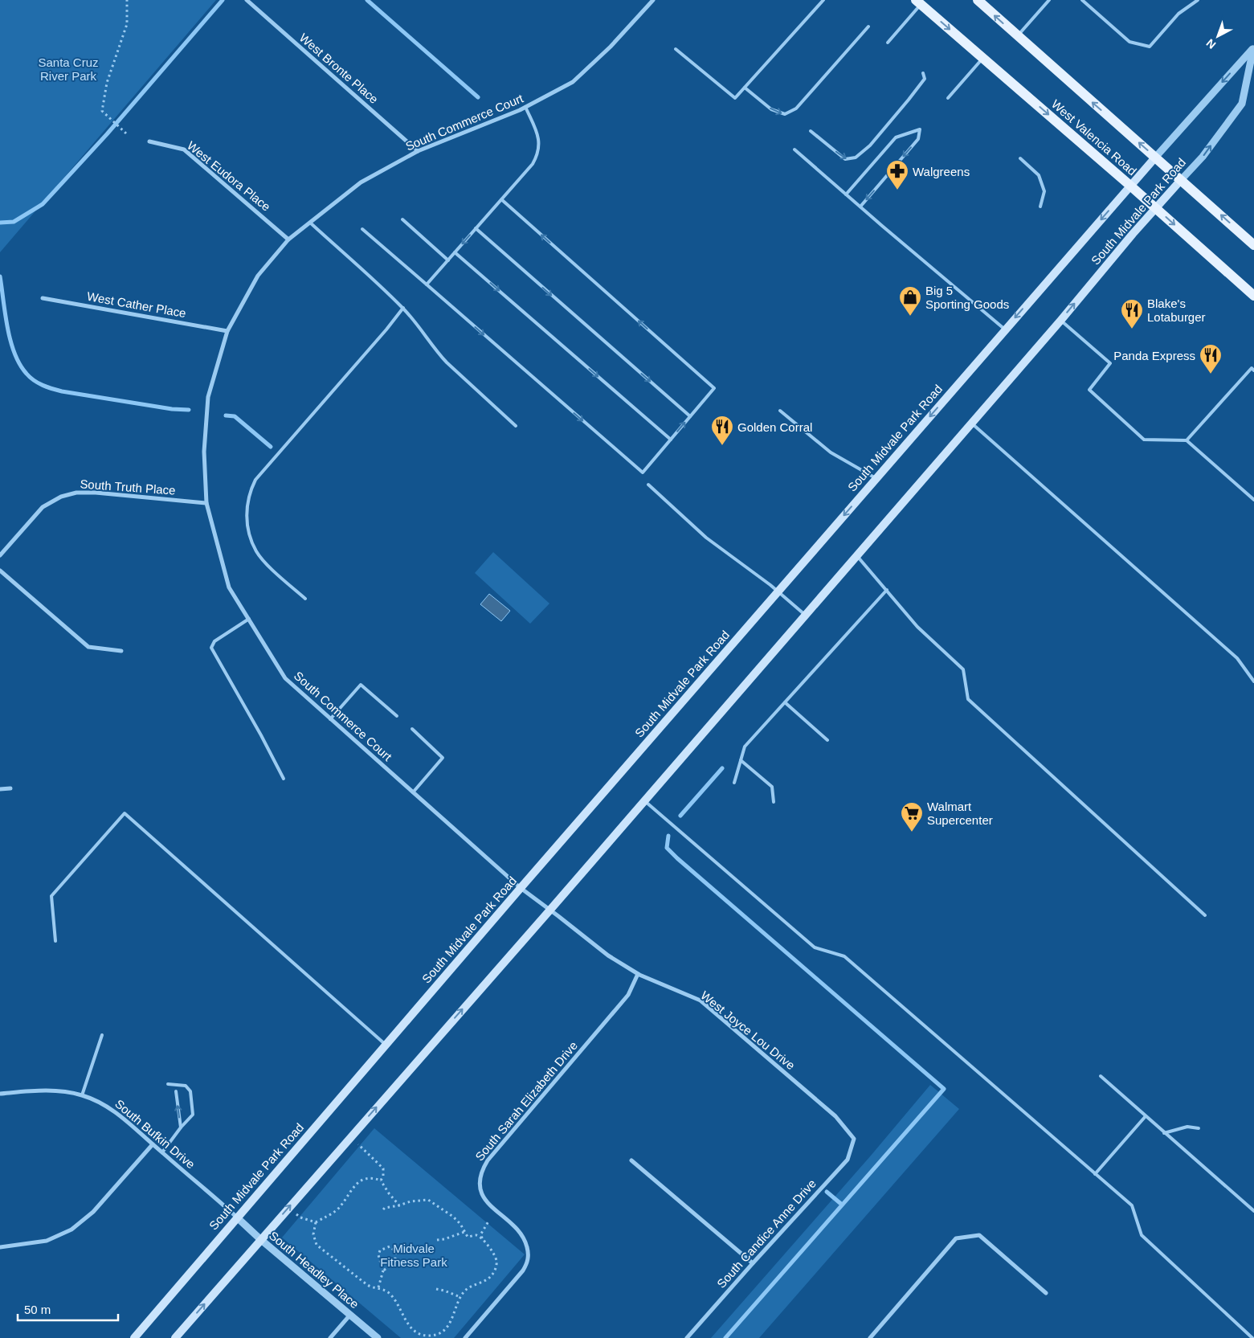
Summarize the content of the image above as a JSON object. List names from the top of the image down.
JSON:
{
  "streets": {
    "main road": ["West Valencia Road", "South Midvale Park Road"],
    "street": [
      "West Bronte Place",
      "South Commerce Court",
      "West Eudora Place",
      "West Cather Place",
      "South Truth Place",
      "West Joyce Lou Drive",
      "South Sarah Elizabeth Drive",
      "South Bufkin Drive",
      "South Candice Anne Drive",
      "South Headley Place"
    ]
  },
  "crossings": [
    ["West Bronte Place", "South Commerce Court"],
    ["South Commerce Court", "West Eudora Place"],
    ["South Commerce Court", "South Midvale Park Road"],
    ["South Commerce Court", "West Cather Place"],
    ["South Commerce Court", "South Truth Place"],
    ["South Commerce Court", "West Joyce Lou Drive"],
    ["West Valencia Road", "South Midvale Park Road"],
    ["South Midvale Park Road", "West Joyce Lou Drive"],
    ["South Midvale Park Road", "South Bufkin Drive"],
    ["South Midvale Park Road", "South Headley Place"],
    ["West Joyce Lou Drive", "South Sarah Elizabeth Drive"],
    ["West Joyce Lou Drive", "South Candice Anne Drive"],
    ["South Bufkin Drive", "South Headley Place"]
  ],
  "parks": ["Santa Cruz River Park", "Midvale Fitness Park"],
  "places": {
    "pharmacy": ["Walgreens"],
    "shop": ["Big 5 Sporting Goods"],
    "restaurant": ["Blake's Lotaburger", "Panda Express", "Golden Corral"],
    "supermarket": ["Walmart Supercenter"]
  },
  "scale_bar": "50 m",
  "north": "bottom left"
}
